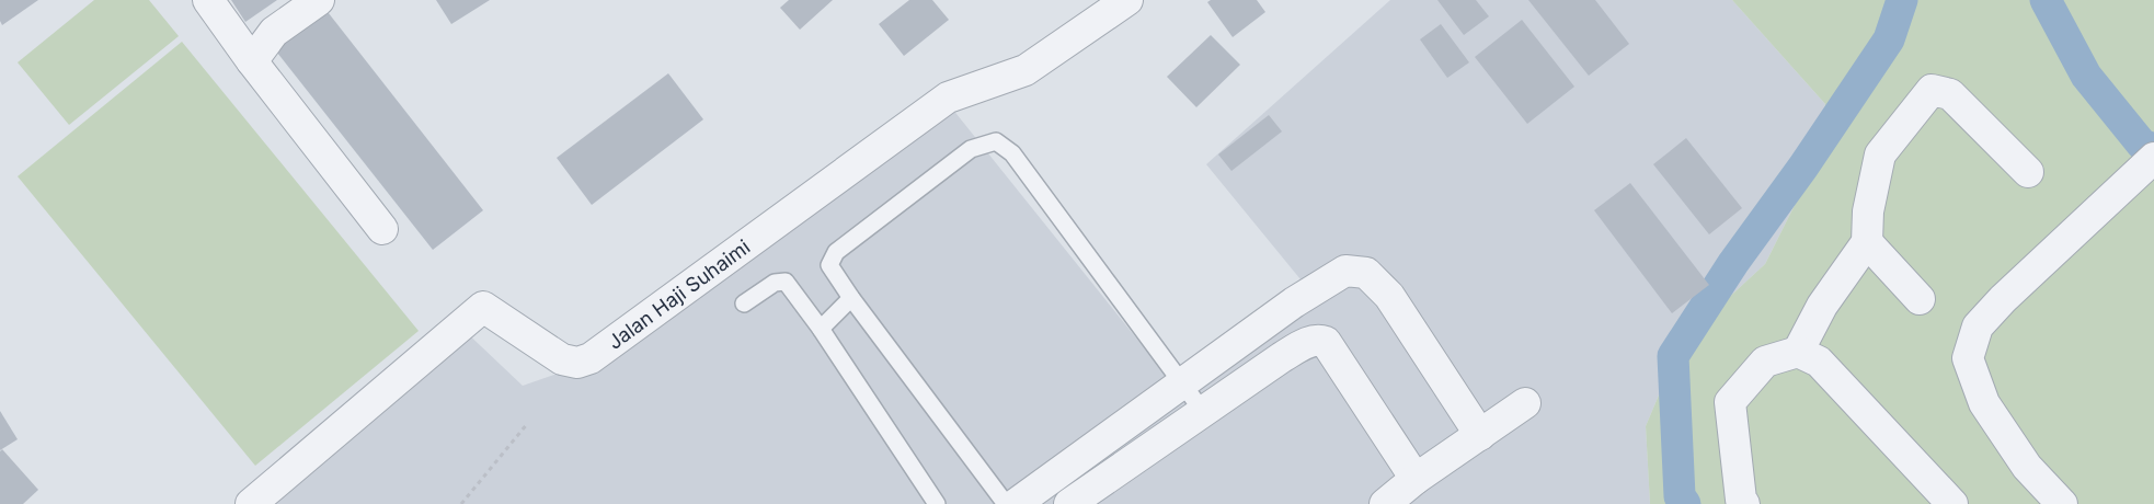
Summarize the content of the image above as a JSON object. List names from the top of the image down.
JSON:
{
  "streets": {
    "street": ["Jalan Haji Suhaimi"]
  }
}
